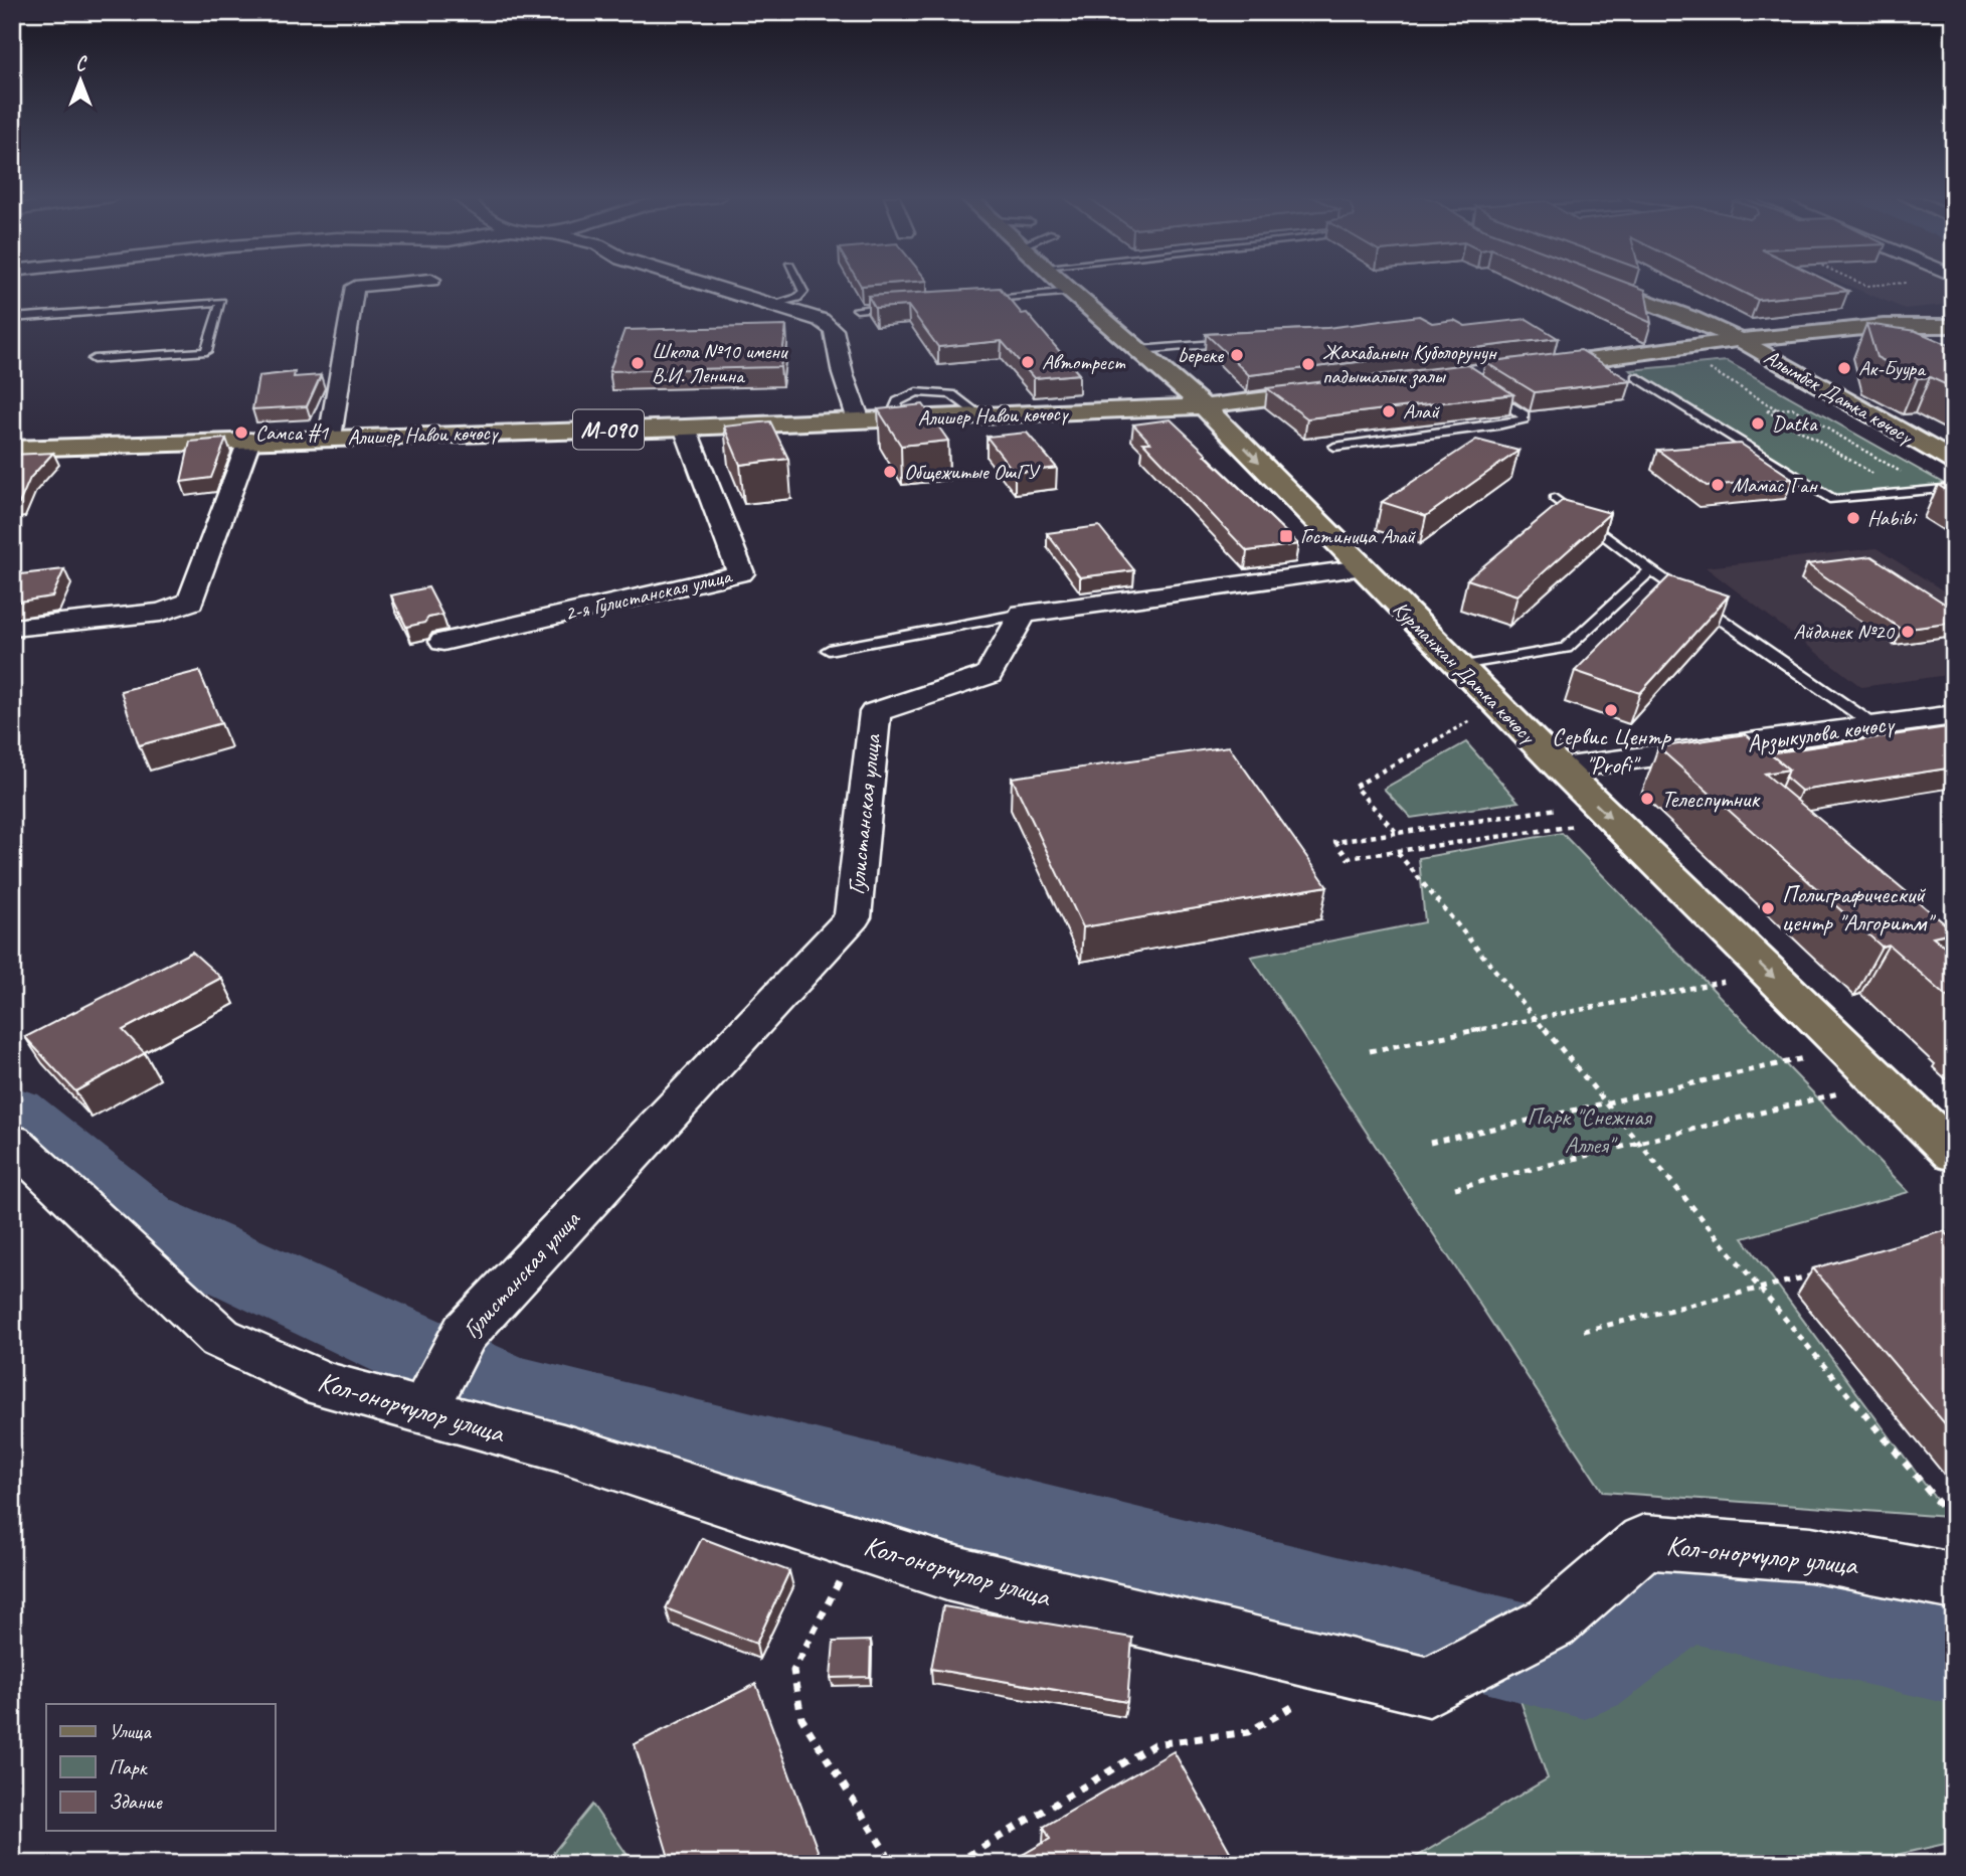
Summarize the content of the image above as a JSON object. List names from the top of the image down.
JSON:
{
  "streets": {
    "main road": [
      "Алымбек Датка көчөсү",
      "Алишер Навои көчөсү",
      "М-090",
      "Курманжан Датка көчөсү"
    ],
    "street": [
      "2-я Гулистанская улица",
      "Арзыкулова көчөсү",
      "Гулистанская улица",
      "Кол-онорчулор улица"
    ]
  },
  "crossings": [
    ["Алишер Навои көчөсү", "2-я Гулистанская улица"],
    ["Алишер Навои көчөсү", "Курманжан Датка көчөсү"],
    ["Курманжан Датка көчөсү", "Арзыкулова көчөсү"],
    ["Гулистанская улица", "Кол-онорчулор улица"]
  ],
  "one_way": ["Курманжан Датка көчөсү"],
  "parks": ["Парк \"Снежная Аллея\""],
  "places": {
    "other": [
      "Ьереке",
      "Автотрест",
      "Школа №10 имени В.И. Ленина",
      "Жахабанын Куболорунун падышалык залы",
      "Ак-Буура",
      "Алай",
      "Datka",
      "Самса #1",
      "Общежитые ОшГУ",
      "Мамас Ган",
      "Habibi",
      "Айданек №20",
      "Сервис Центр \"Profi\"",
      "Телеспутник",
      "Полиграфический центр \"Алгоритм\""
    ],
    "transit": ["Гостиница Алай"]
  },
  "legend": ["Улица", "Парк", "Здание"],
  "north": "top"
}
